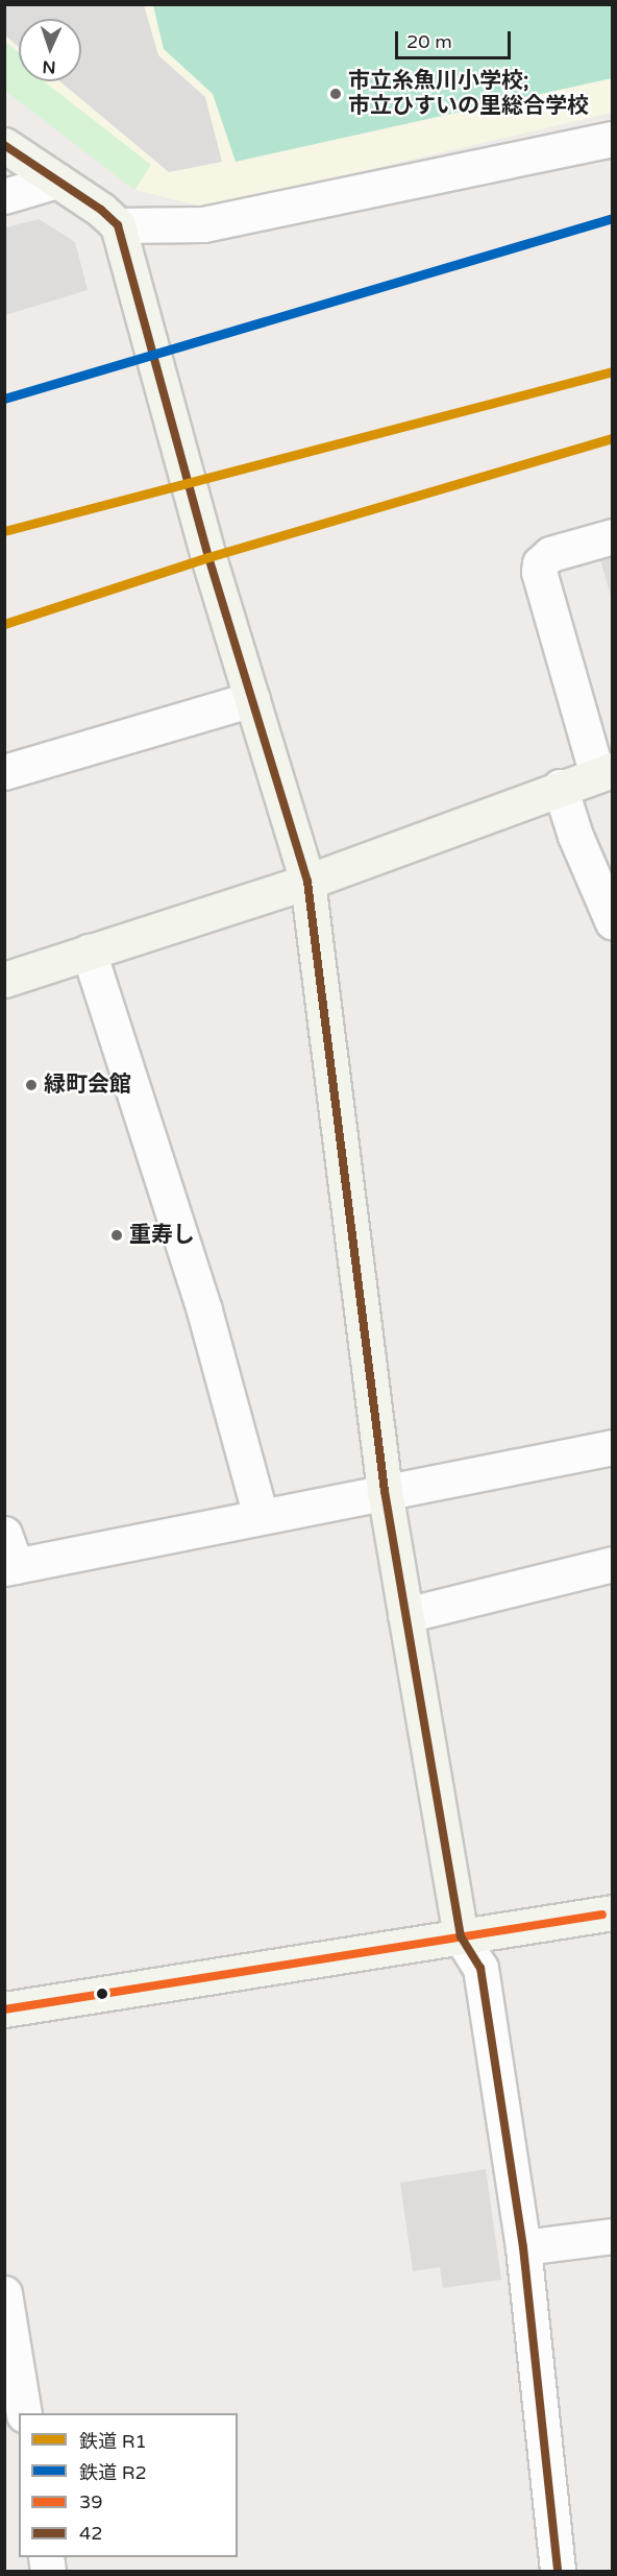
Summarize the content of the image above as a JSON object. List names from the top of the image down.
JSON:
{
  "places": ["市立糸魚川小学校; 市立ひすいの里総合学校", "緑町会館", "重寿し"],
  "lines": [
    "transit line 42",
    "rail line R2",
    "rail line R1",
    "transit line 39"
  ],
  "legend": [
    "鉄道 R1",
    "鉄道 R2",
    "39",
    "42"
  ],
  "scale_bar": "20 m",
  "north": "bottom"
}
